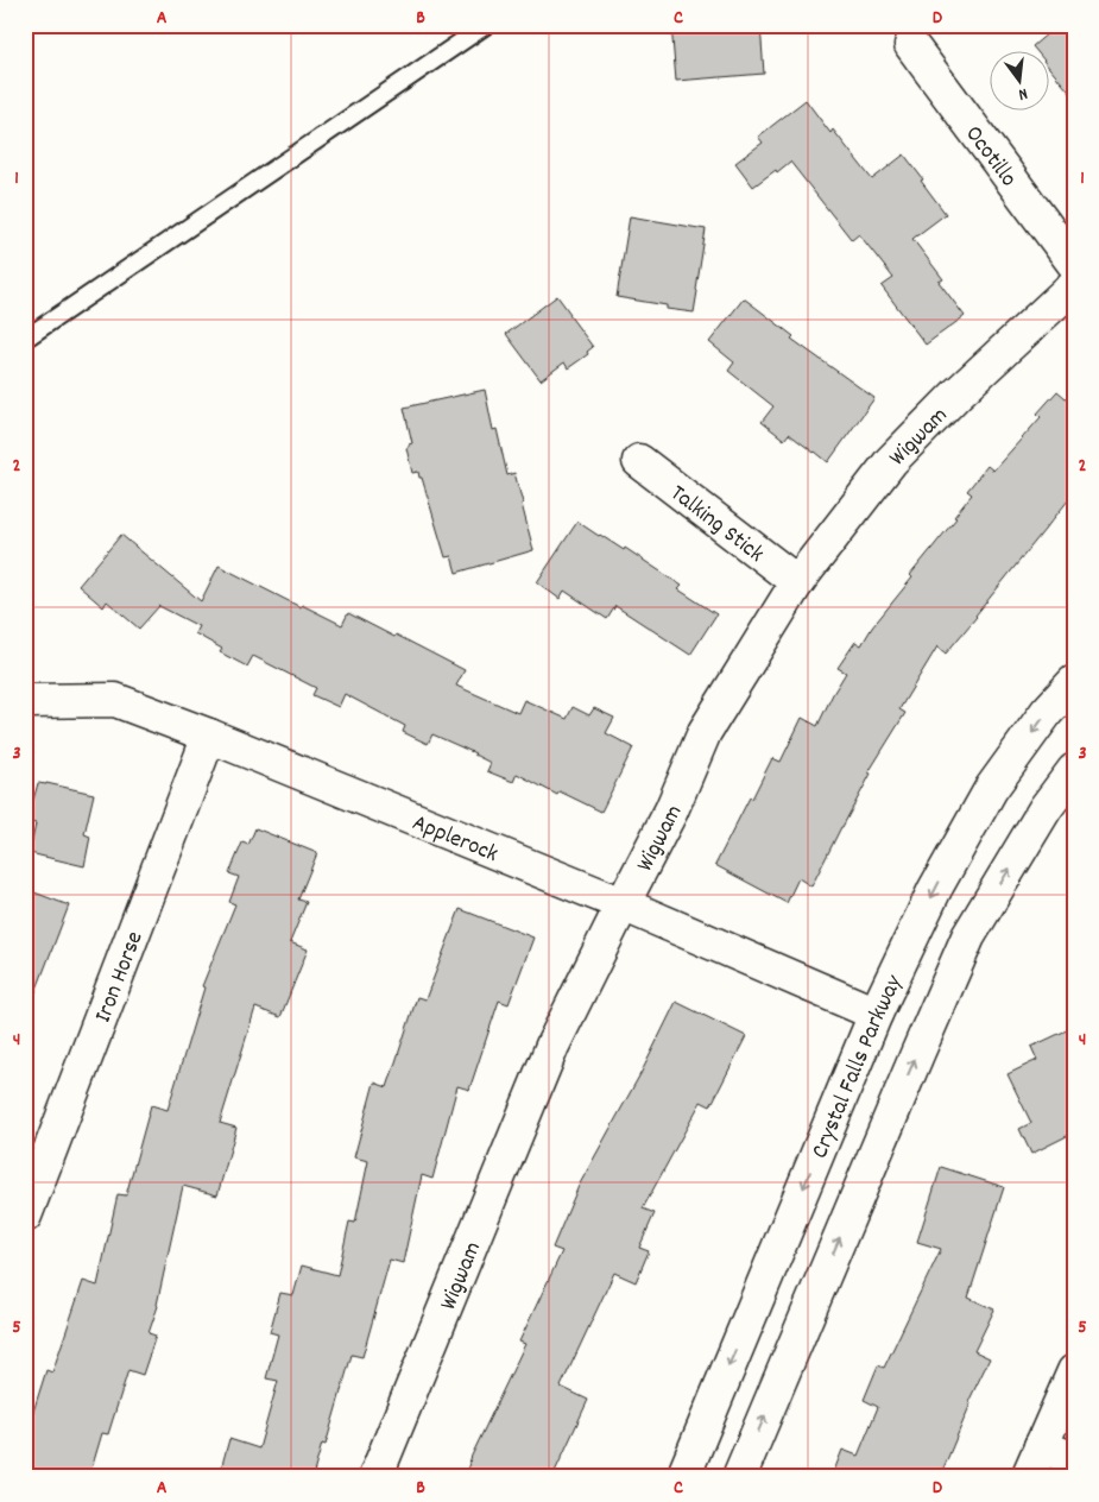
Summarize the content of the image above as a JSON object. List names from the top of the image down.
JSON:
{
  "streets": {
    "street": [
      "Ocotillo",
      "Wigwam",
      "Talking Stick",
      "Applerock",
      "Iron Horse",
      "Crystal Falls Parkway"
    ]
  },
  "crossings": [
    ["Wigwam", "Talking Stick"],
    ["Wigwam", "Applerock"],
    ["Applerock", "Iron Horse"],
    ["Applerock", "Crystal Falls Parkway"]
  ],
  "north": "bottom",
  "grid": {
    "columns": [
      "A",
      "B",
      "C",
      "D"
    ],
    "rows": [
      "1",
      "2",
      "3",
      "4",
      "5"
    ]
  }
}
